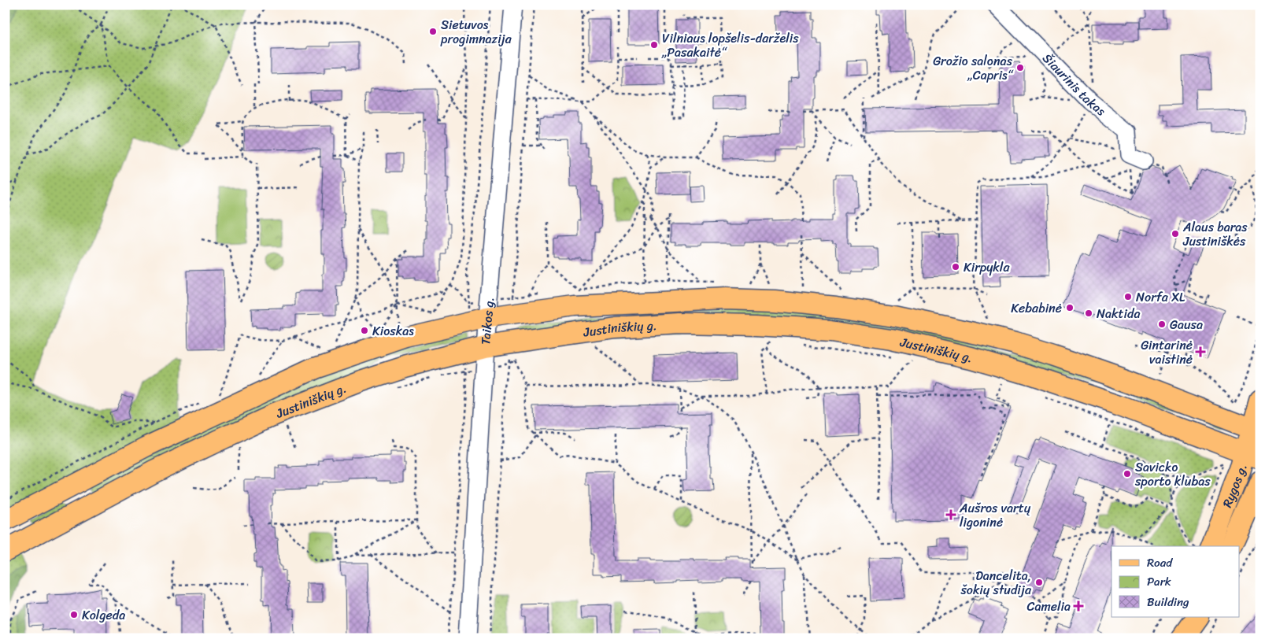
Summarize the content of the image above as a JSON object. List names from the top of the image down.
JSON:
{
  "streets": {
    "main road": ["Justiniškių g.", "Rygos g."],
    "street": ["Šiaurinis takas", "Taikos g."]
  },
  "crossings": [
    ["Taikos g.", "Justiniškių g."],
    ["Justiniškių g.", "Rygos g."]
  ],
  "places": {
    "other": [
      "Sietuvos progimnazija",
      "Vilniaus lopšelis-darželis „Pasakaitė“",
      "Grožio salonas „Capris“",
      "Alaus baras Justiniškės",
      "Kirpykla",
      "Norfa XL",
      "Kebabinė",
      "Naktida",
      "Gausa",
      "Kioskas",
      "Savicko sporto klubas",
      "Dancelita, šokių studija",
      "Kolgeda"
    ],
    "health": ["Gintarinė vaistinė", "Aušros vartų ligoninė", "Camelia"]
  },
  "legend": ["Road", "Park", "Building"]
}
